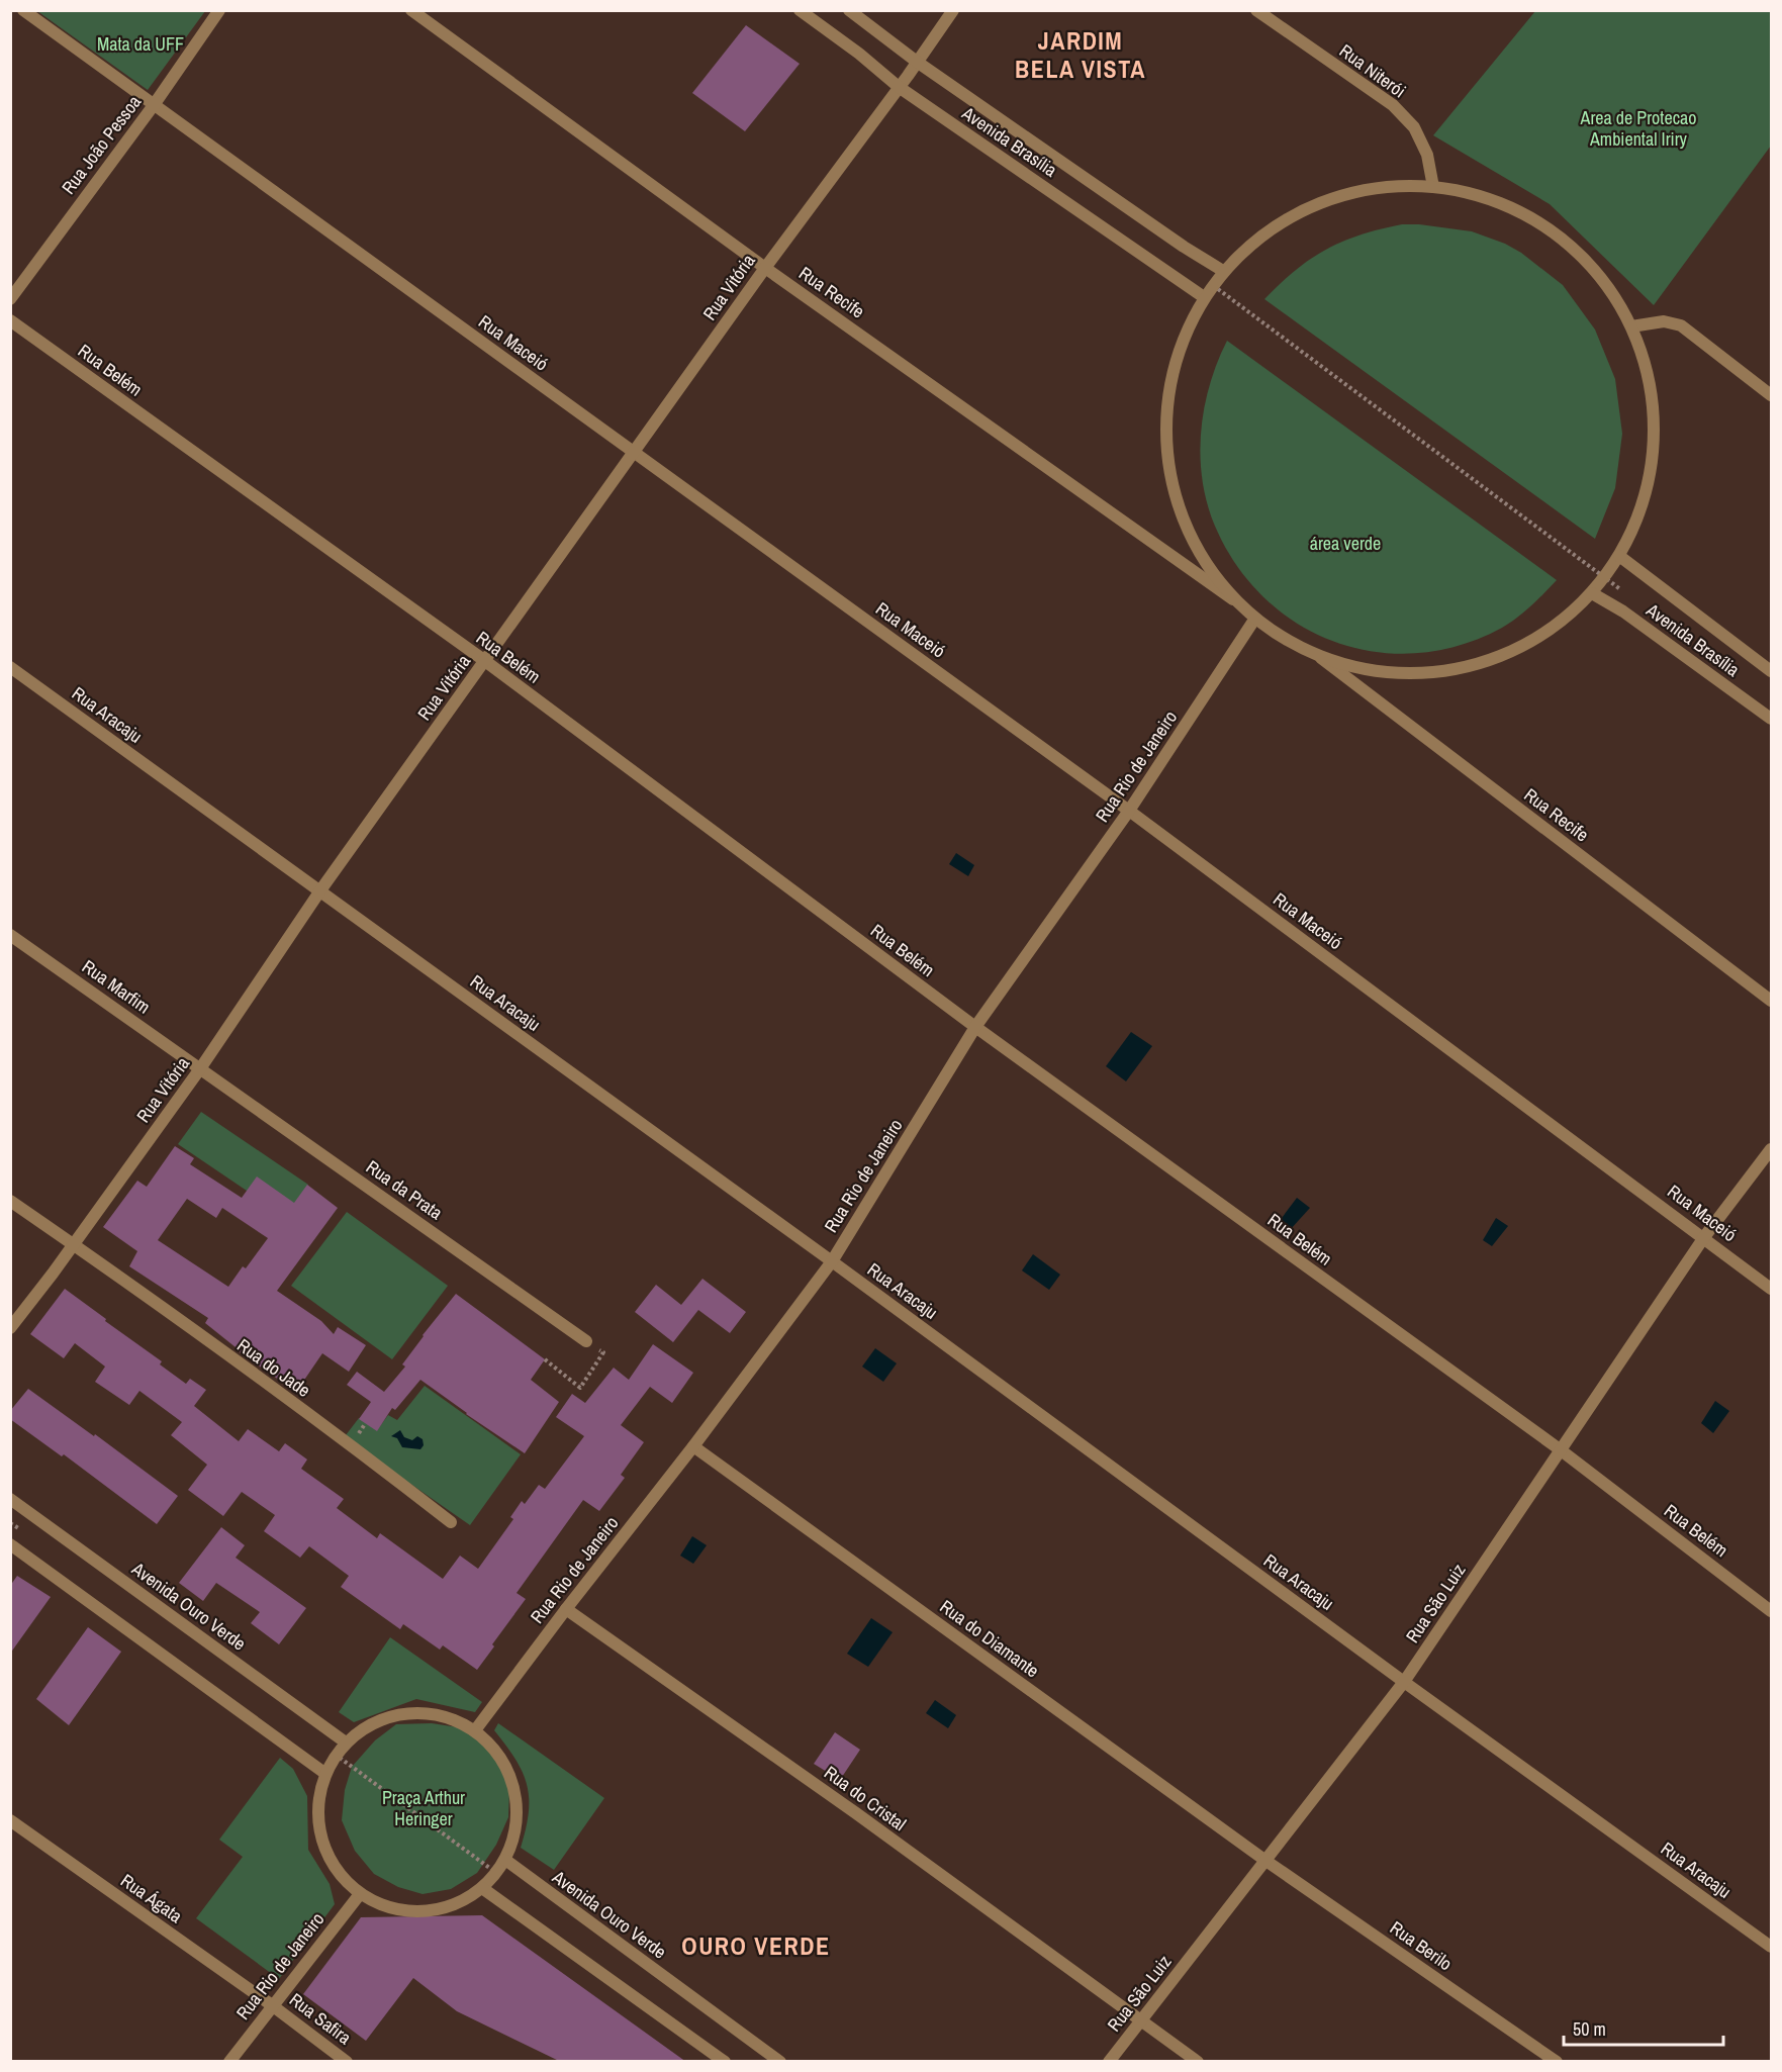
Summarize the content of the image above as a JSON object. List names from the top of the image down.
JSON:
{
  "streets": {
    "street": [
      "Rua Niterói",
      "Avenida Brasília",
      "Rua João Pessoa",
      "Rua Vitória",
      "Rua Recife",
      "Rua Maceió",
      "Rua Belém",
      "Rua Aracaju",
      "Rua Rio de Janeiro",
      "Rua Marfim",
      "Rua da Prata",
      "Rua do Jade",
      "Rua São Luiz",
      "Avenida Ouro Verde",
      "Rua do Diamante",
      "Rua do Cristal",
      "Rua Ágata",
      "Rua Berilo",
      "Rua Safira"
    ]
  },
  "crossings": [
    ["Avenida Brasília", "Rua Vitória"],
    ["Rua João Pessoa", "Rua Maceió"],
    ["Rua Vitória", "Rua Recife"],
    ["Rua Vitória", "Rua Maceió"],
    ["Rua Vitória", "Rua Belém"],
    ["Rua Vitória", "Rua Aracaju"],
    ["Rua Vitória", "Rua Marfim"],
    ["Rua Vitória", "Rua da Prata"],
    ["Rua Vitória", "Rua do Jade"],
    ["Rua Maceió", "Rua Rio de Janeiro"],
    ["Rua Maceió", "Rua São Luiz"],
    ["Rua Belém", "Rua Rio de Janeiro"],
    ["Rua Belém", "Rua São Luiz"],
    ["Rua Aracaju", "Rua Rio de Janeiro"],
    ["Rua Aracaju", "Rua São Luiz"],
    ["Rua Rio de Janeiro", "Rua do Diamante"],
    ["Rua Rio de Janeiro", "Rua do Cristal"],
    ["Rua Rio de Janeiro", "Rua Ágata"],
    ["Rua Rio de Janeiro", "Rua Safira"],
    ["Rua Marfim", "Rua da Prata"],
    ["Rua São Luiz", "Rua do Diamante"],
    ["Rua São Luiz", "Rua do Cristal"],
    ["Rua São Luiz", "Rua Berilo"],
    ["Rua do Diamante", "Rua Berilo"],
    ["Rua Ágata", "Rua Safira"]
  ],
  "districts": ["JARDIM BELA VISTA", "OURO VERDE"],
  "parks": [
    "Mata da UFF",
    "Area de Protecao Ambiental Iriry",
    "área verde",
    "Praça Arthur Heringer"
  ],
  "scale_bar": "50 m"
}
